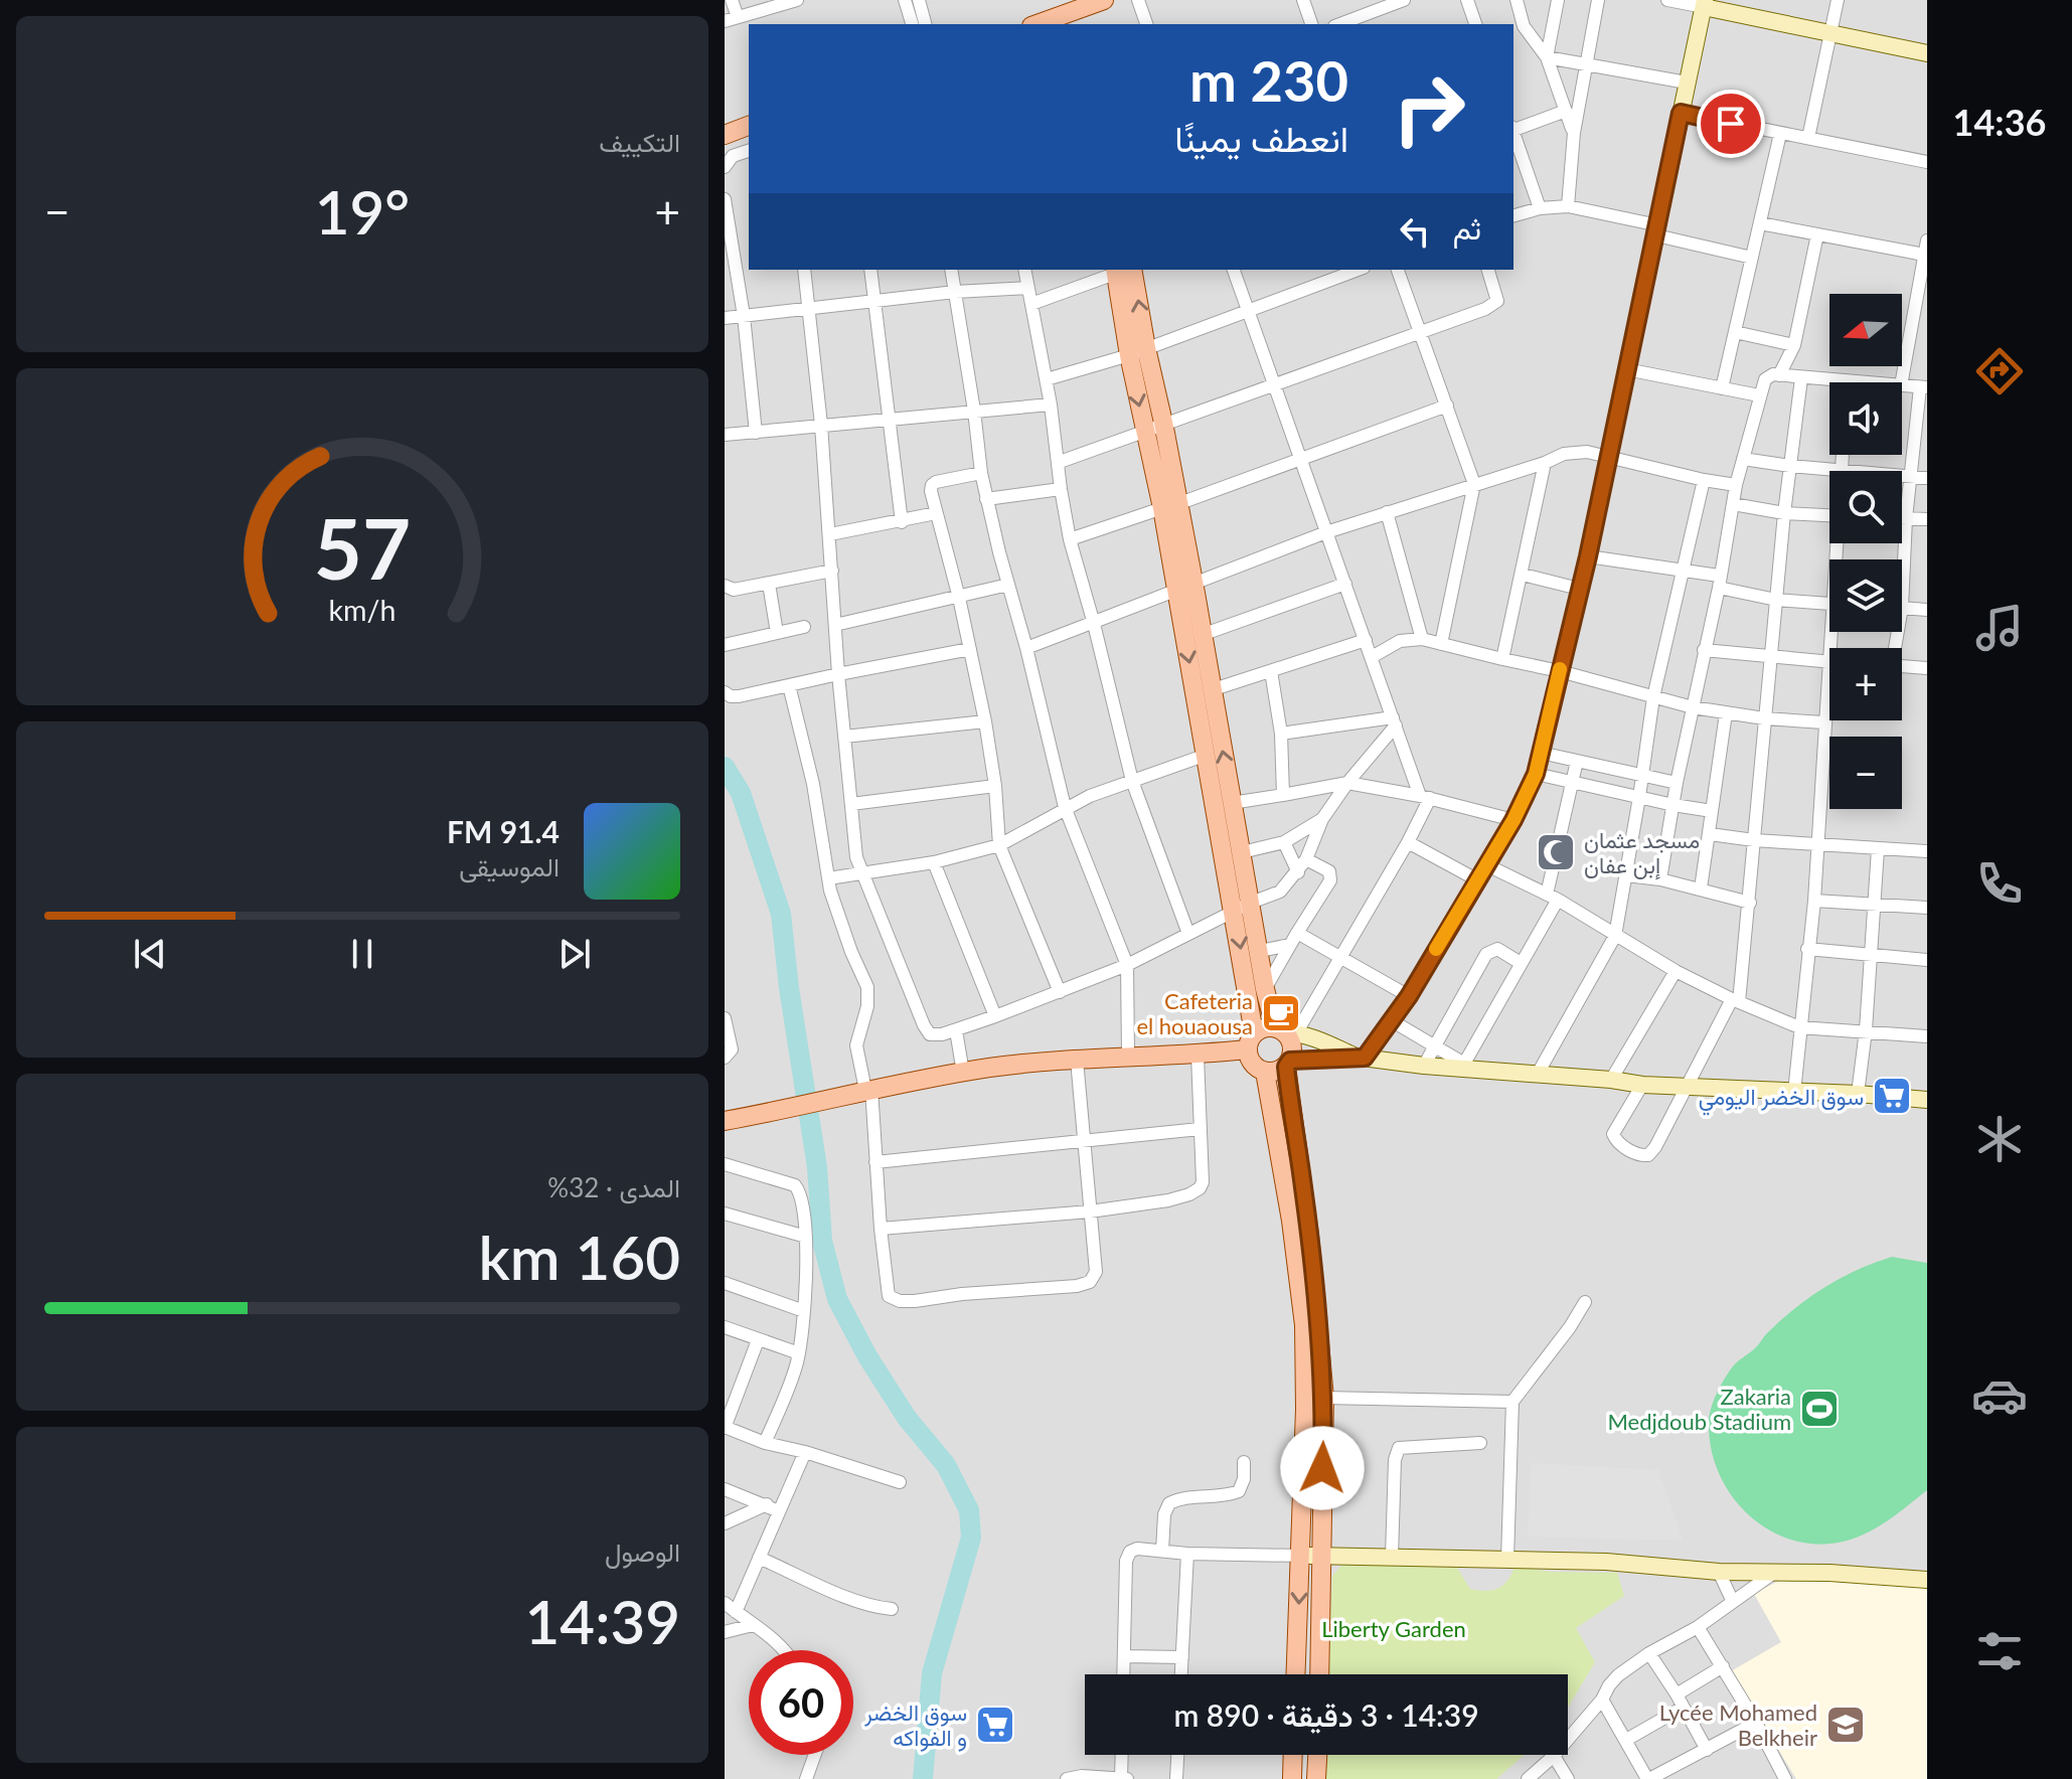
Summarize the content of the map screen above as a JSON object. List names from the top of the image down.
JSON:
{
  "parks": ["Liberty Garden"],
  "places": {
    "mosque": ["مسجد عثمان إبن عفان"],
    "cafe": ["Cafeteria el houaousa"],
    "supermarket": ["سوق الخضر اليومي", "سوق الخضر و الفواكه"],
    "sports": ["Zakaria Medjdoub Stadium"],
    "school or university": ["Lycée Mohamed Belkheir"]
  },
  "north": "left",
  "page": {
    "tabs": "14:36",
    "tile": [
      "التكييف",
      ["المدى · 32%", "160 km"],
      ["الوصول", "14:39"]
    ],
    "turn": ["230 m", "انعطف يمينًا"],
    "heat": ["−", "19°", "+"],
    "then": "ثم",
    "map_buttons": ["+", "−"],
    "song": ["91.4 FM", "الموسيقى"],
    "limit": "60",
    "trip": "14:39 · 3 دقيقة · 890 m",
    "gauge": ["57", "km/h"]
  }
}
